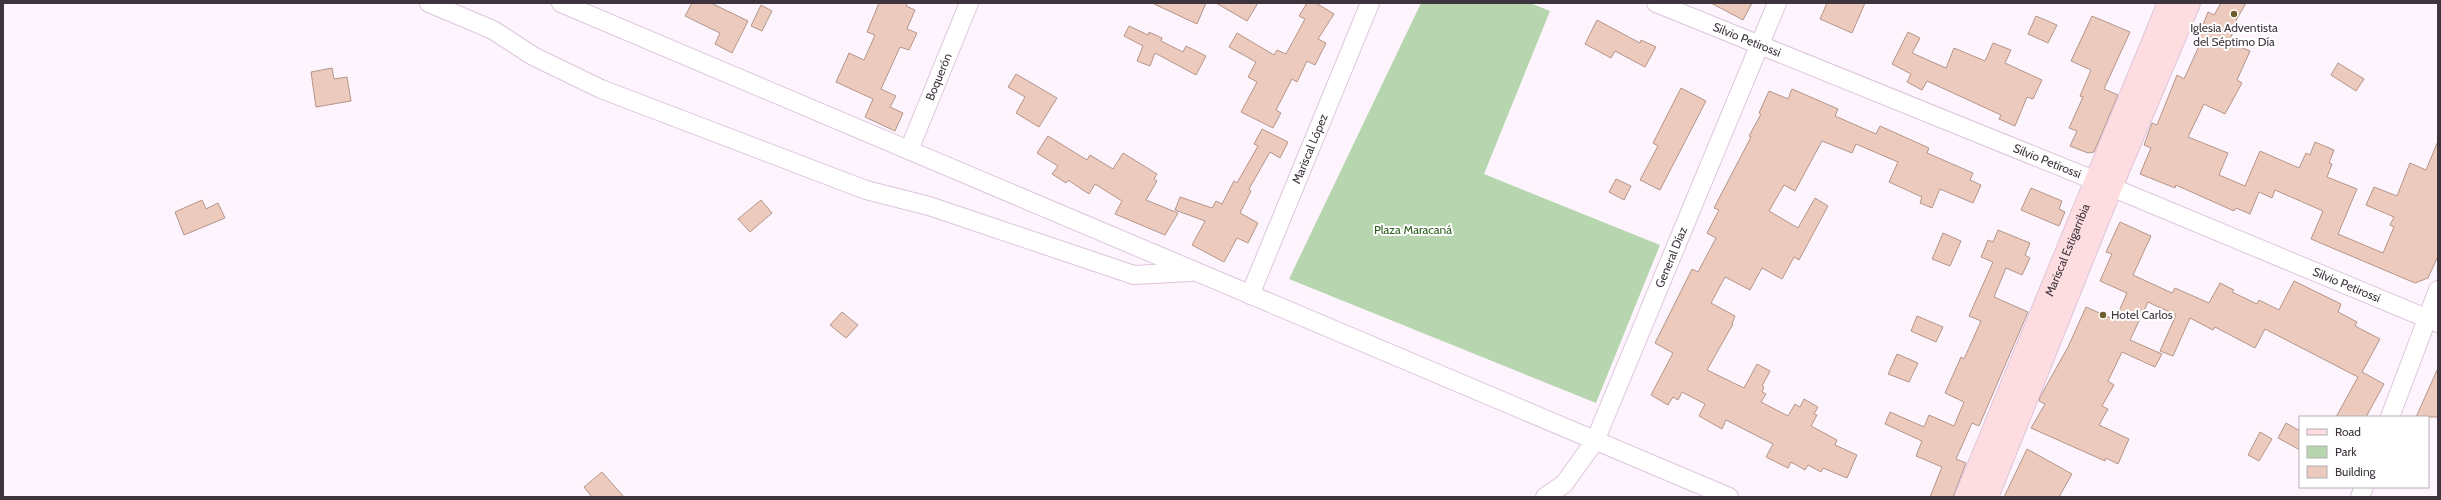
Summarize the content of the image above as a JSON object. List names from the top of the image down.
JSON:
{
  "streets": {
    "street": [
      "Silvio Petirossi",
      "Boquerón",
      "Mariscal López",
      "Mariscal Estigarribia",
      "General Díaz"
    ]
  },
  "crossings": [
    ["Silvio Petirossi", "Mariscal Estigarribia"],
    ["Silvio Petirossi", "General Díaz"]
  ],
  "parks": ["Plaza Maracaná"],
  "places": ["Iglesia Adventista del Séptimo Día", "Hotel Carlos"],
  "legend": ["Road", "Park", "Building"]
}
